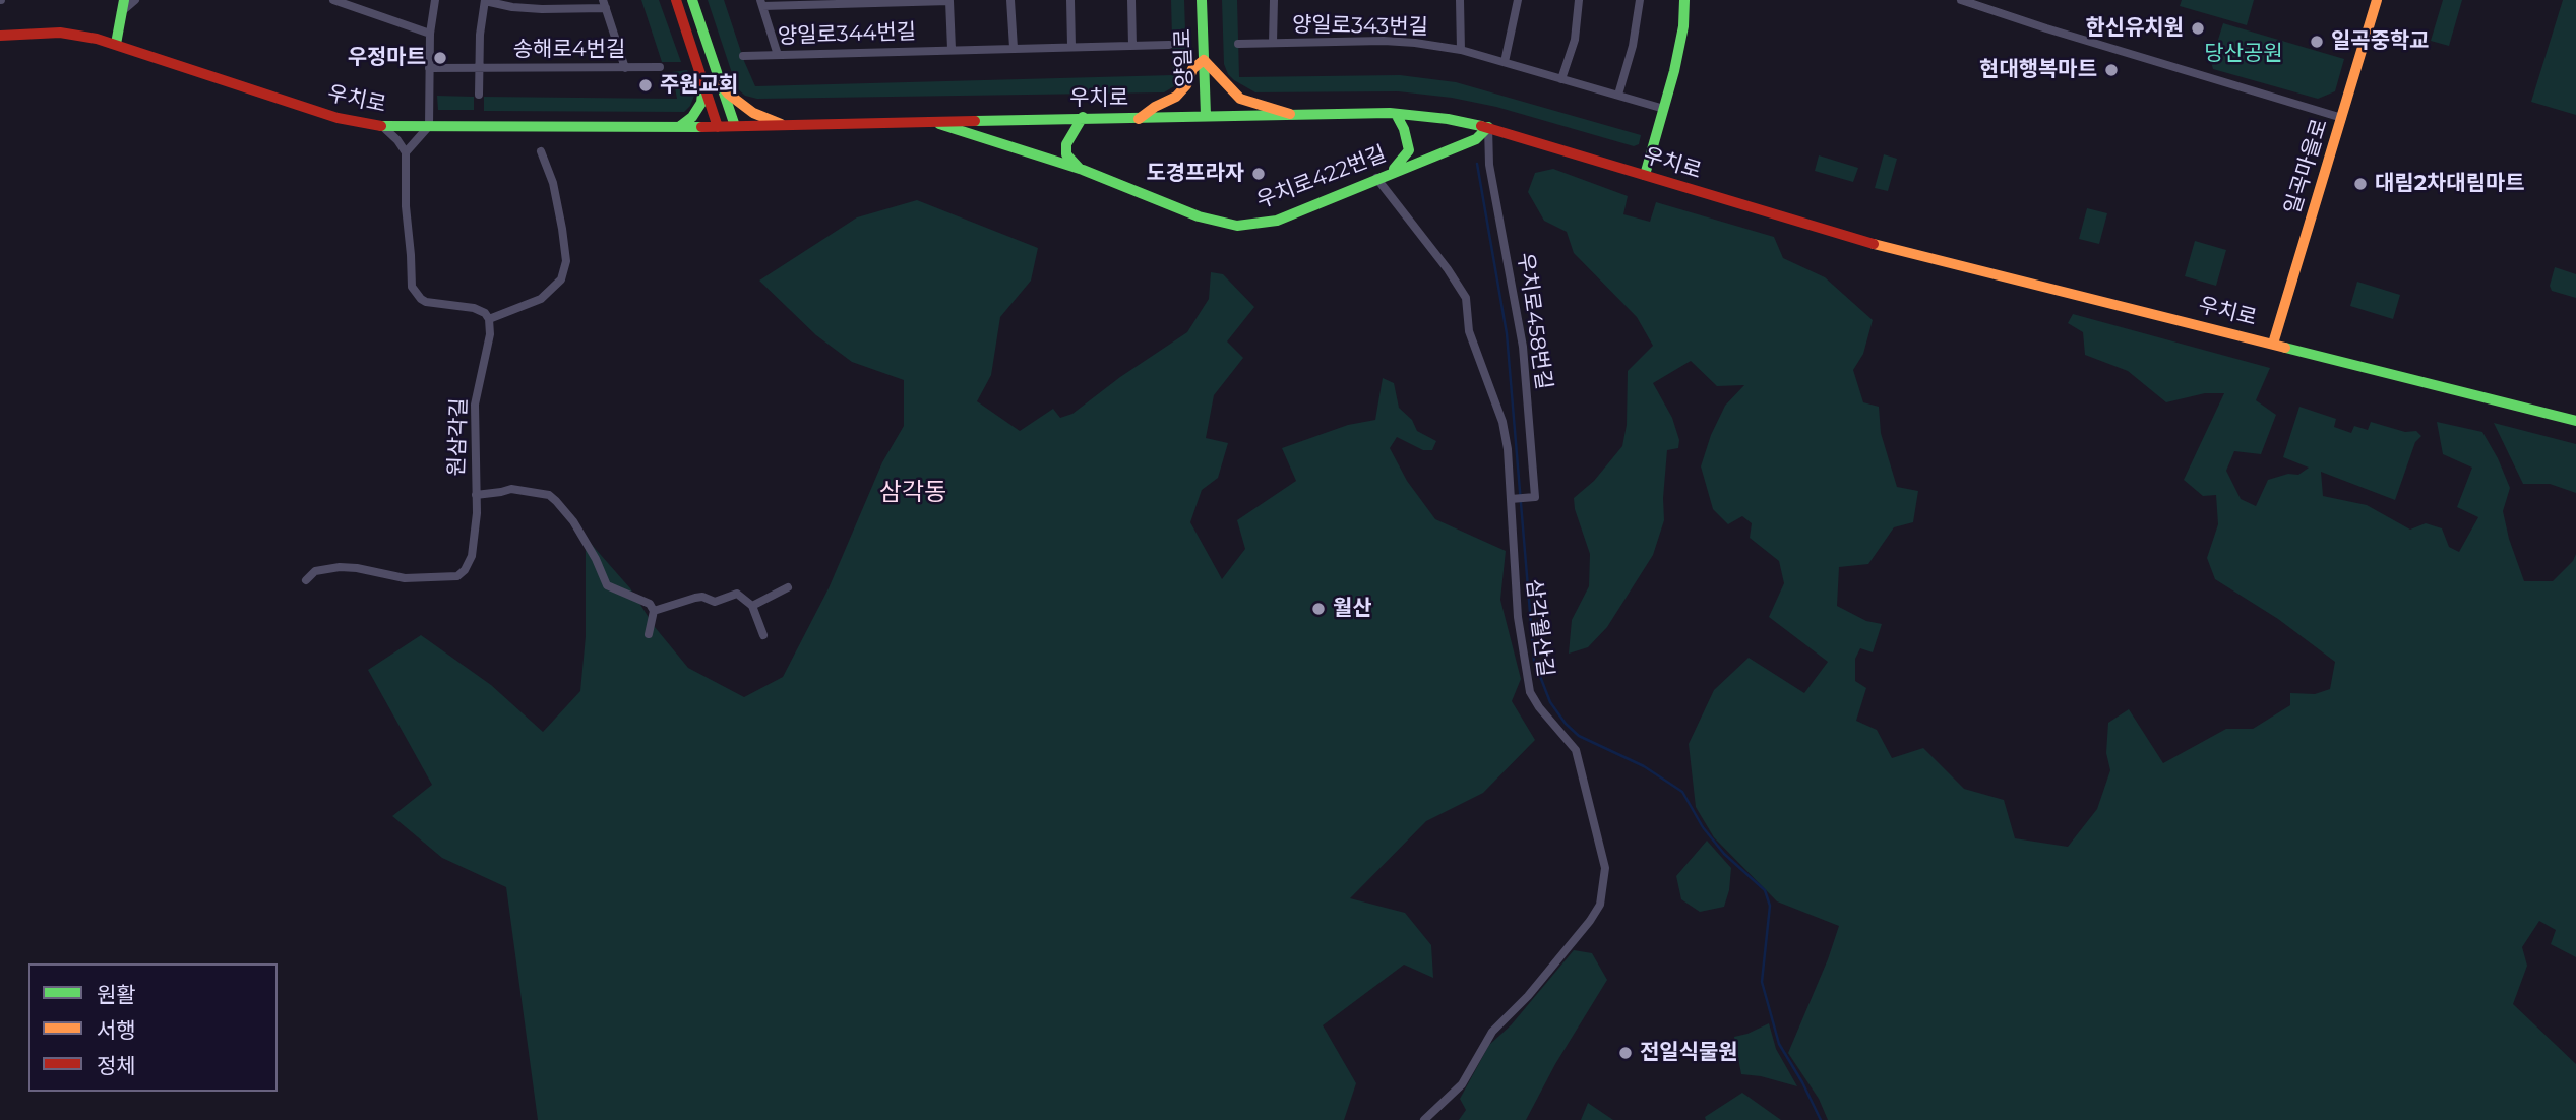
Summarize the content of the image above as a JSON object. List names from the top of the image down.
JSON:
{
  "streets": {
    "main road": [
      "양일로",
      "우치로",
      "일곡마을로",
      "우치로422번길"
    ],
    "street": [
      "양일로343번길",
      "양일로344번길",
      "송해로4번길",
      "우치로458번길",
      "원삼각길",
      "삼각월산길"
    ]
  },
  "crossings": [
    ["양일로", "우치로"],
    ["우치로", "일곡마을로"],
    ["우치로", "우치로422번길"],
    ["우치로", "우치로458번길"],
    ["우치로422번길", "우치로458번길"],
    ["우치로422번길", "삼각월산길"],
    ["우치로458번길", "삼각월산길"]
  ],
  "districts": ["삼각동"],
  "parks": ["당산공원"],
  "places": [
    "한신유치원",
    "일곡중학교",
    "우정마트",
    "현대행복마트",
    "주원교회",
    "도경프라자",
    "대림2차대림마트",
    "월산",
    "전일식물원"
  ],
  "legend": ["원활", "서행", "정체"]
}
